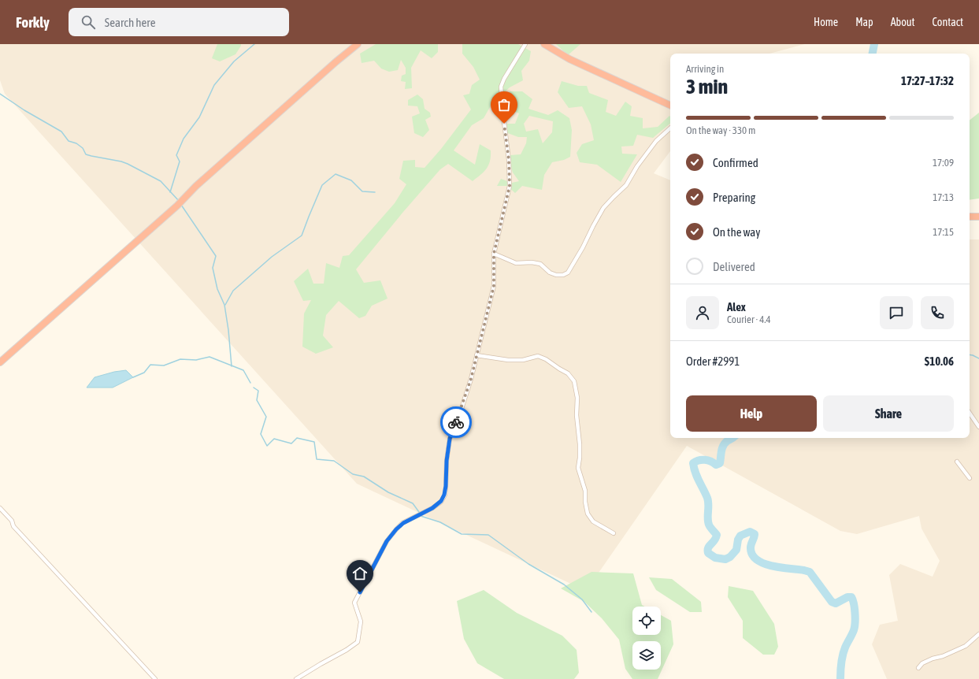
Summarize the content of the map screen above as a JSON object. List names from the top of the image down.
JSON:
{
  "page": {
    "header": "Forkly",
    "search": "Search here",
    "nav": [
      "Home",
      "Map",
      "About",
      "Contact"
    ],
    "heading": ["3 min", "Arriving in", "17:27–17:32"],
    "panel": [
      "Alex",
      "Courier · 4.4",
      "Order #2991",
      "$10.06"
    ],
    "bar": "On the way · 330 m",
    "list": [
      ["Confirmed", "17:09"],
      ["Preparing", "17:13"],
      ["On the way", "17:15"],
      "Delivered"
    ],
    "buttons": ["Help", "Share"]
  }
}
